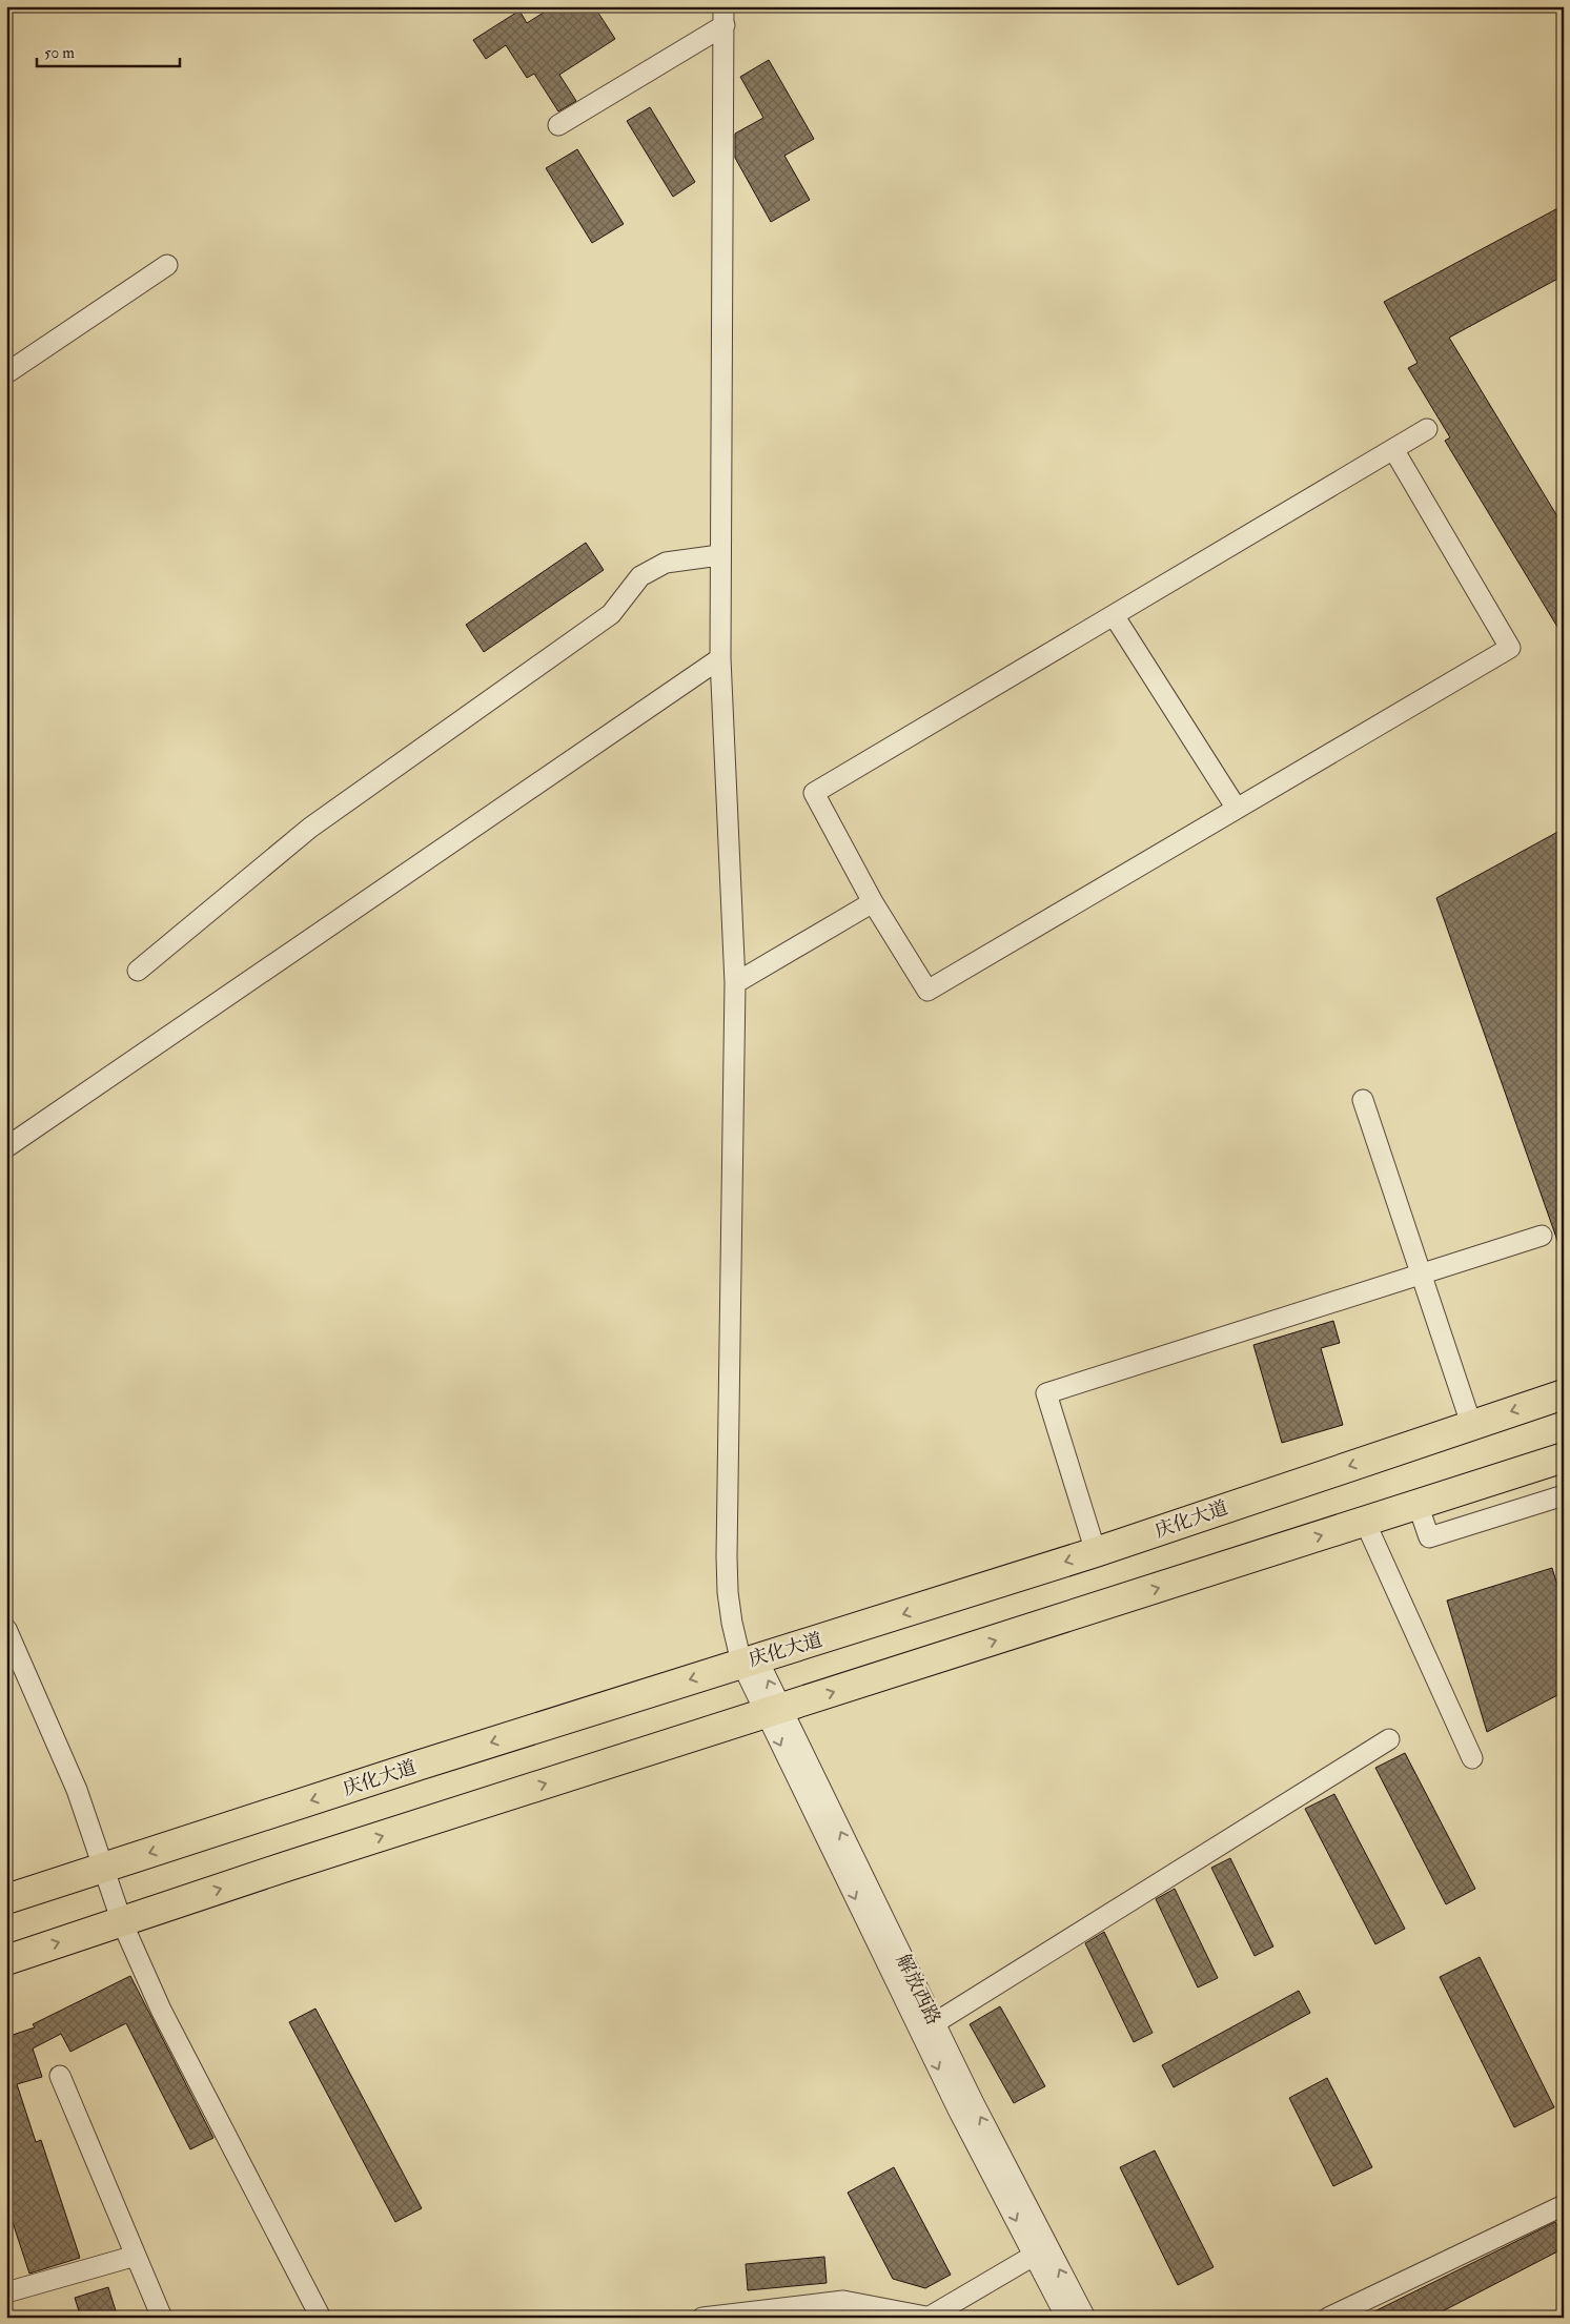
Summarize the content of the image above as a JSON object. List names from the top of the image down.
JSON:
{
  "streets": {
    "highway": ["庆化大道"],
    "street": ["解放西路"]
  },
  "crossings": [
    ["庆化大道", "解放西路"]
  ],
  "scale_bar": "50 m"
}
